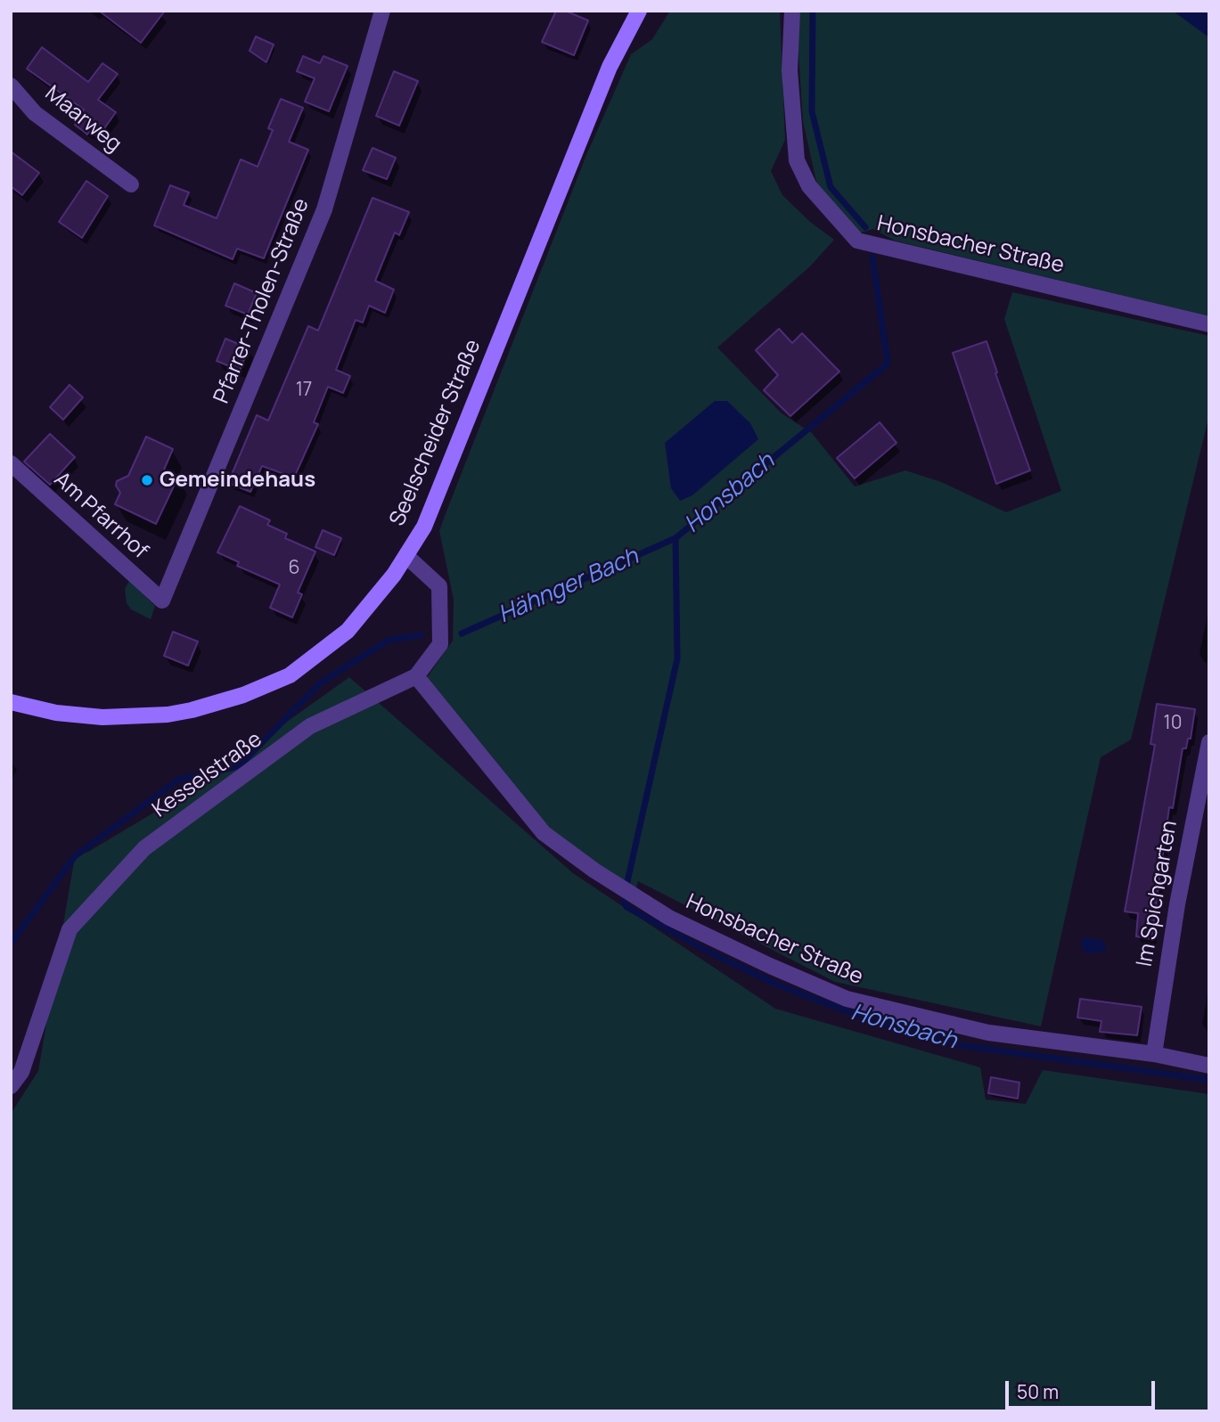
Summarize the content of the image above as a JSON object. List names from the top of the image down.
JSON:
{
  "streets": {
    "street": [
      "Maarweg",
      "Honsbacher Straße",
      "Pfarrer-Tholen-Straße",
      "Seelscheider Straße",
      "Am Pfarrhof",
      "Kesselstraße",
      "Im Spichgarten"
    ]
  },
  "crossings": [
    ["Honsbacher Straße", "Kesselstraße"],
    ["Honsbacher Straße", "Im Spichgarten"],
    ["Pfarrer-Tholen-Straße", "Am Pfarrhof"],
    ["Seelscheider Straße", "Kesselstraße"]
  ],
  "water": ["Honsbach", "Hähnger Bach"],
  "places": ["Gemeindehaus"],
  "house_numbers": ["17", "6", "10"],
  "scale_bar": "50 m"
}
